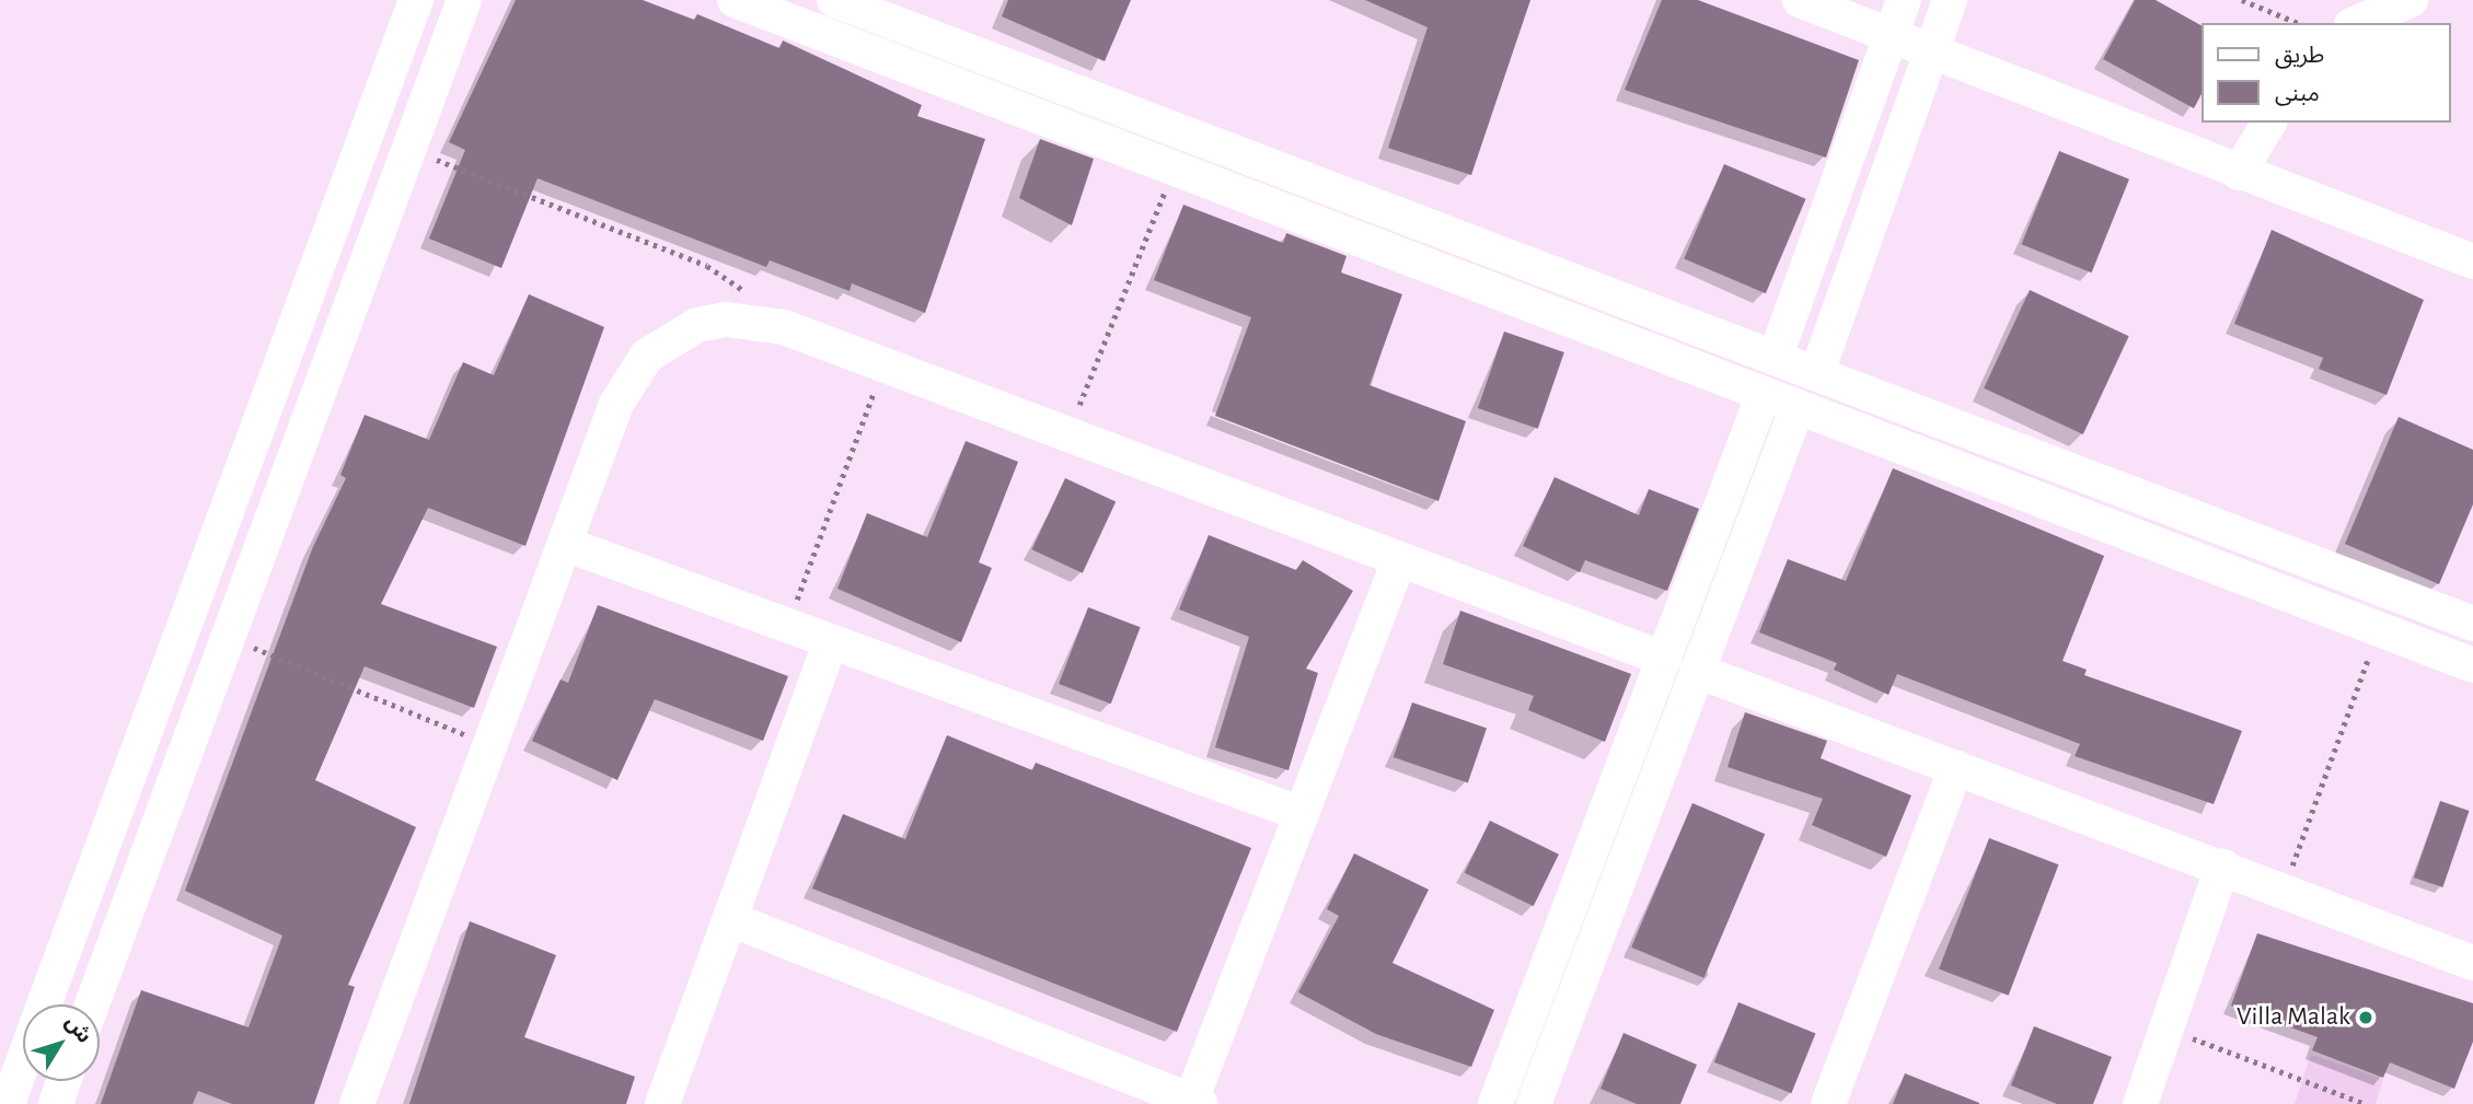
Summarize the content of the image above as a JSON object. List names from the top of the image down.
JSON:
{
  "places": ["Villa Malak"],
  "legend": ["طريق", "مبنى"],
  "north": "top right"
}
